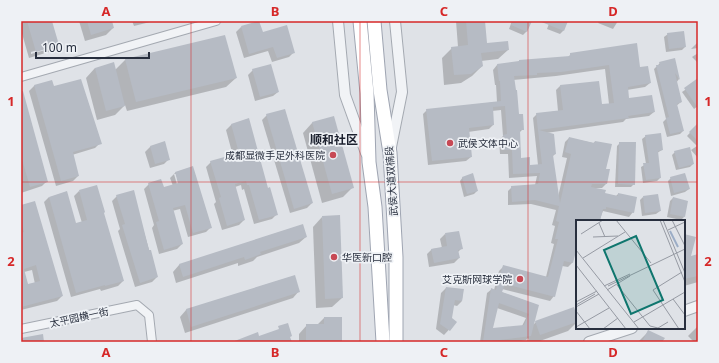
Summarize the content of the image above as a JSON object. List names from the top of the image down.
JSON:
{
  "streets": {
    "main road": ["武侯大道双楠段"],
    "street": ["太平园横一街"]
  },
  "districts": ["顺和社区"],
  "places": [
    "武侯文体中心",
    "成都显微手足外科医院",
    "华医新口腔",
    "艾克斯网球学院"
  ],
  "scale_bar": "100 m",
  "grid": {
    "columns": [
      "A",
      "B",
      "C",
      "D"
    ],
    "rows": ["1", "2"]
  }
}
